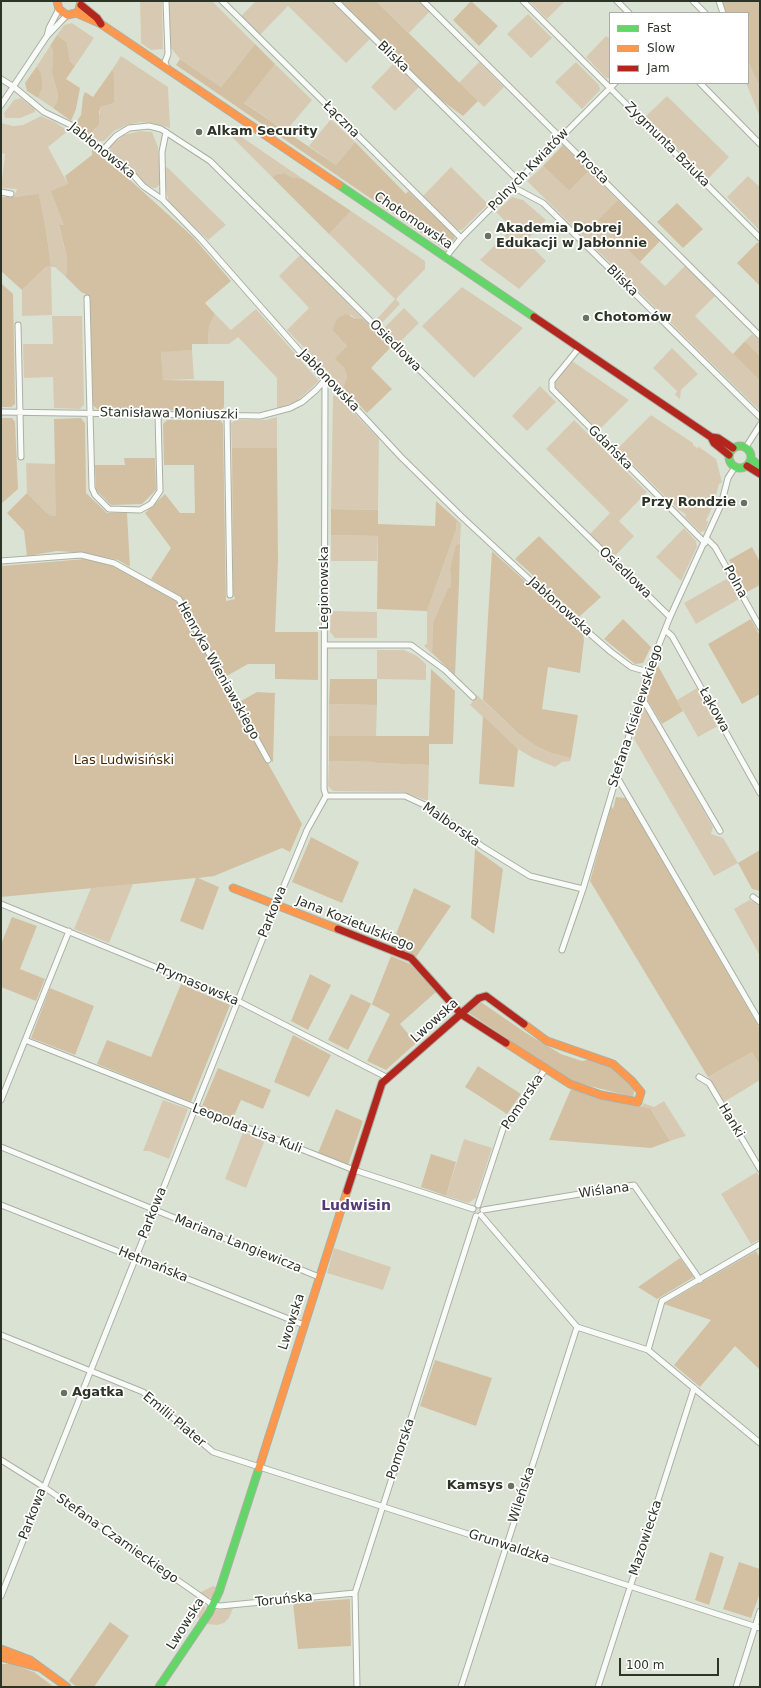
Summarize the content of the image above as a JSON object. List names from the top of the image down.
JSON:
{
  "streets": {
    "street": [
      "Bliska",
      "Łączna",
      "Zygmunta Bziuka",
      "Jabłonowska",
      "Prosta",
      "Polnych Kwiatów",
      "Chotomowska",
      "Osiedlowa",
      "Stanisława Moniuszki",
      "Gdańska",
      "Polna",
      "Legionowska",
      "Henryka Wieniawskiego",
      "Łąkowa",
      "Stefana Kisielewskiego",
      "Malborska",
      "Parkowa",
      "Jana Kozietulskiego",
      "Prymasowska",
      "Lwowska",
      "Pomorska",
      "Hanki",
      "Leopolda Lisa Kuli",
      "Wiślana",
      "Mariana Langiewicza",
      "Hetmańska",
      "Emilii Plater",
      "Wileńska",
      "Mazowiecka",
      "Stefana Czarnieckiego",
      "Grunwaldzka",
      "Toruńska"
    ]
  },
  "crossings": [
    ["Bliska", "Polnych Kwiatów"],
    ["Łączna", "Polnych Kwiatów"],
    ["Zygmunta Bziuka", "Polnych Kwiatów"],
    ["Jabłonowska", "Osiedlowa"],
    ["Jabłonowska", "Stanisława Moniuszki"],
    ["Jabłonowska", "Legionowska"],
    ["Jabłonowska", "Stefana Kisielewskiego"],
    ["Prosta", "Polnych Kwiatów"],
    ["Polnych Kwiatów", "Chotomowska"],
    ["Chotomowska", "Gdańska"],
    ["Chotomowska", "Stefana Kisielewskiego"],
    ["Osiedlowa", "Stefana Kisielewskiego"],
    ["Stanisława Moniuszki", "Legionowska"],
    ["Gdańska", "Polna"],
    ["Gdańska", "Stefana Kisielewskiego"],
    ["Polna", "Stefana Kisielewskiego"],
    ["Legionowska", "Malborska"],
    ["Legionowska", "Parkowa"],
    ["Łąkowa", "Stefana Kisielewskiego"],
    ["Stefana Kisielewskiego", "Malborska"],
    ["Malborska", "Parkowa"],
    ["Parkowa", "Jana Kozietulskiego"],
    ["Parkowa", "Prymasowska"],
    ["Parkowa", "Leopolda Lisa Kuli"],
    ["Parkowa", "Mariana Langiewicza"],
    ["Parkowa", "Hetmańska"],
    ["Parkowa", "Emilii Plater"],
    ["Parkowa", "Stefana Czarnieckiego"],
    ["Jana Kozietulskiego", "Lwowska"],
    ["Jana Kozietulskiego", "Pomorska"],
    ["Prymasowska", "Lwowska"],
    ["Lwowska", "Leopolda Lisa Kuli"],
    ["Lwowska", "Mariana Langiewicza"],
    ["Lwowska", "Hetmańska"],
    ["Lwowska", "Emilii Plater"],
    ["Lwowska", "Stefana Czarnieckiego"],
    ["Lwowska", "Grunwaldzka"],
    ["Lwowska", "Toruńska"],
    ["Pomorska", "Wiślana"],
    ["Pomorska", "Grunwaldzka"],
    ["Pomorska", "Toruńska"],
    ["Emilii Plater", "Grunwaldzka"],
    ["Wileńska", "Grunwaldzka"],
    ["Mazowiecka", "Grunwaldzka"],
    ["Stefana Czarnieckiego", "Toruńska"]
  ],
  "districts": ["Ludwisin"],
  "parks": ["Las Ludwisiński"],
  "places": [
    "Alkam Security",
    "Akademia Dobrej Edukacji w Jabłonnie",
    "Chotomów",
    "Przy Rondzie",
    "Agatka",
    "Kamsys"
  ],
  "legend": ["Fast", "Slow", "Jam"],
  "scale_bar": "100 m"
}
